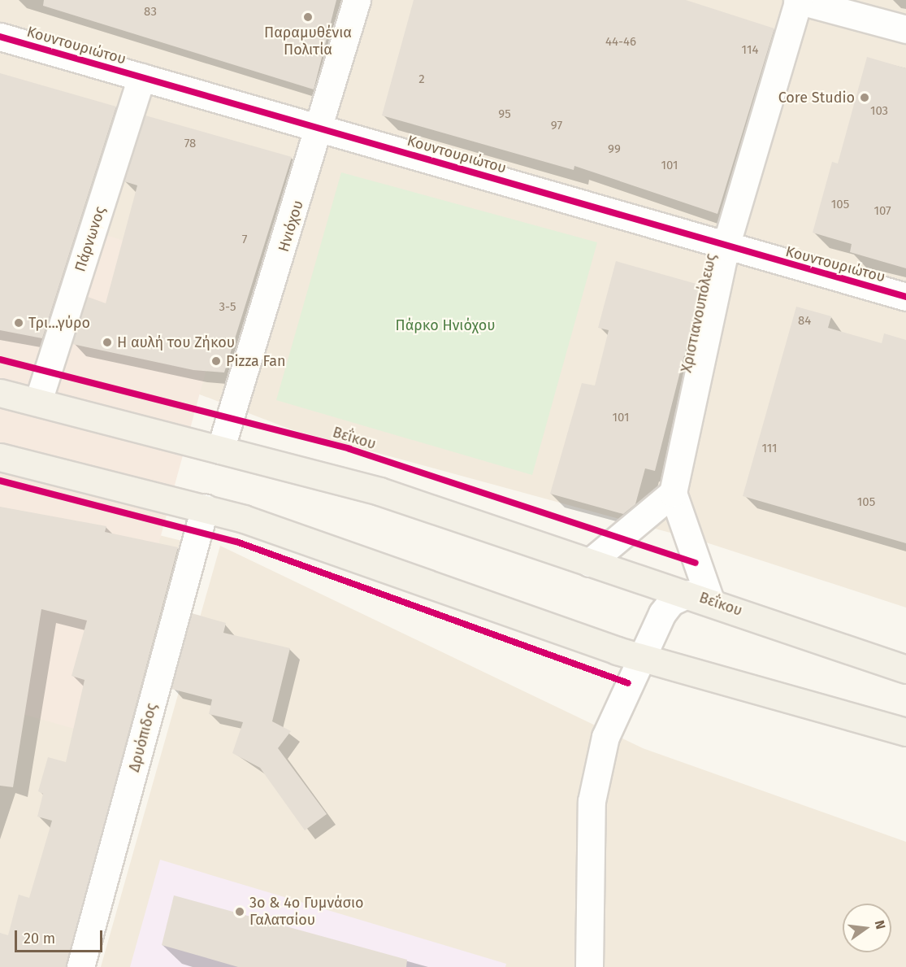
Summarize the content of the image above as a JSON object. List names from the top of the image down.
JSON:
{
  "streets": {
    "main road": ["Βεΐκου"],
    "street": [
      "Κουντουριώτου",
      "Ηνιόχου",
      "Πάρνωνος",
      "Χριστιανουπόλεως",
      "Δρυόπιδος"
    ]
  },
  "crossings": [
    ["Κουντουριώτου", "Ηνιόχου"],
    ["Κουντουριώτου", "Πάρνωνος"],
    ["Κουντουριώτου", "Χριστιανουπόλεως"],
    ["Ηνιόχου", "Βεΐκου"],
    ["Πάρνωνος", "Βεΐκου"]
  ],
  "parks": ["Πάρκο Ηνιόχου"],
  "places": [
    "Παραμυθένια Πολιτία",
    "Core Studio",
    "Τρι...γύρο",
    "Η αυλή του Ζήκου",
    "Pizza Fan",
    "3ο & 4ο Γυμνάσιο Γαλατσίου"
  ],
  "house_numbers": [
    "83",
    "44-46",
    "114",
    "2",
    "103",
    "95",
    "97",
    "78",
    "99",
    "101",
    "105",
    "107",
    "7",
    "3-5",
    "84",
    "101",
    "111",
    "105"
  ],
  "scale_bar": "20 m",
  "north": "right"
}
